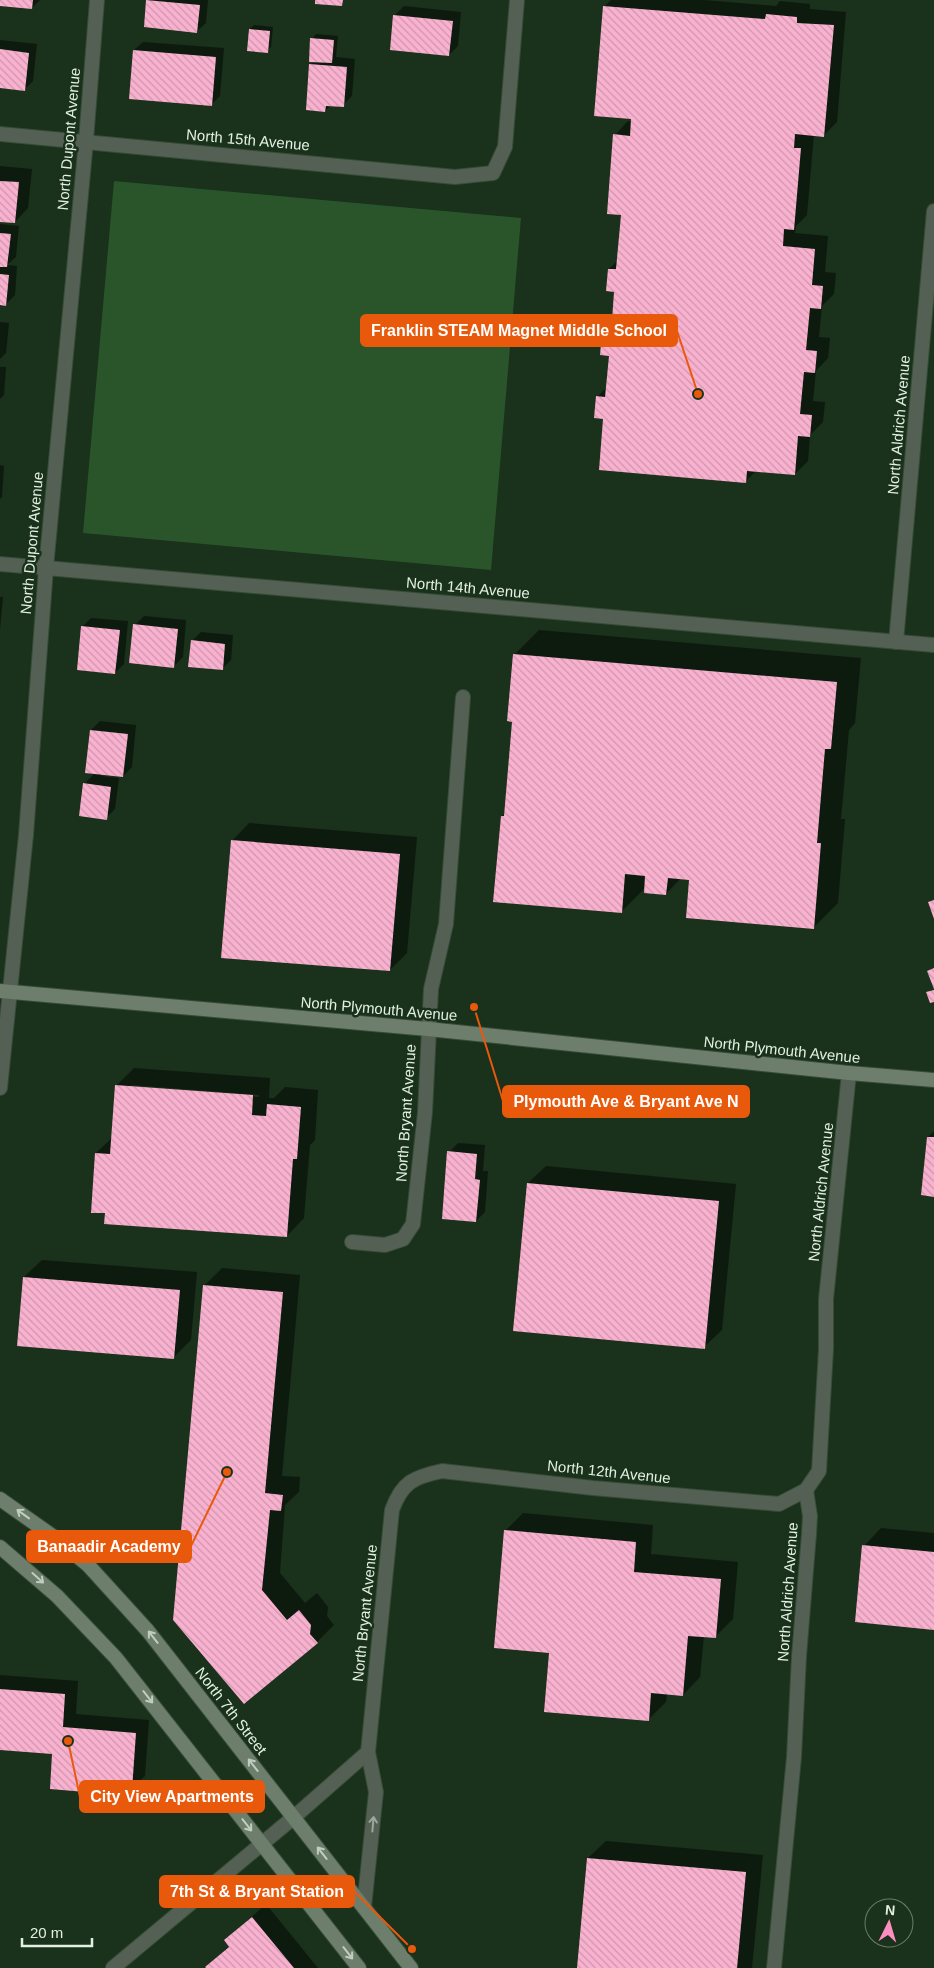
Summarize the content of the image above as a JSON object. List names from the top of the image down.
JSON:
{
  "streets": {
    "main road": ["North Plymouth Avenue", "North 7th Street"],
    "street": [
      "North Dupont Avenue",
      "North 15th Avenue",
      "North Aldrich Avenue",
      "North 14th Avenue",
      "North Bryant Avenue",
      "North 12th Avenue"
    ]
  },
  "crossings": [
    ["North Dupont Avenue", "North 15th Avenue"],
    ["North Dupont Avenue", "North 14th Avenue"],
    ["North Dupont Avenue", "North Plymouth Avenue"],
    ["North Aldrich Avenue", "North 14th Avenue"],
    ["North Aldrich Avenue", "North Plymouth Avenue"],
    ["North Aldrich Avenue", "North 12th Avenue"],
    ["North Plymouth Avenue", "North Bryant Avenue"],
    ["North Bryant Avenue", "North 12th Avenue"],
    ["North Bryant Avenue", "North 7th Street"]
  ],
  "places": [
    "Franklin STEAM Magnet Middle School",
    "Plymouth Ave & Bryant Ave N",
    "Banaadir Academy",
    "City View Apartments",
    "7th St & Bryant Station"
  ],
  "scale_bar": "20 m",
  "north": "top"
}
